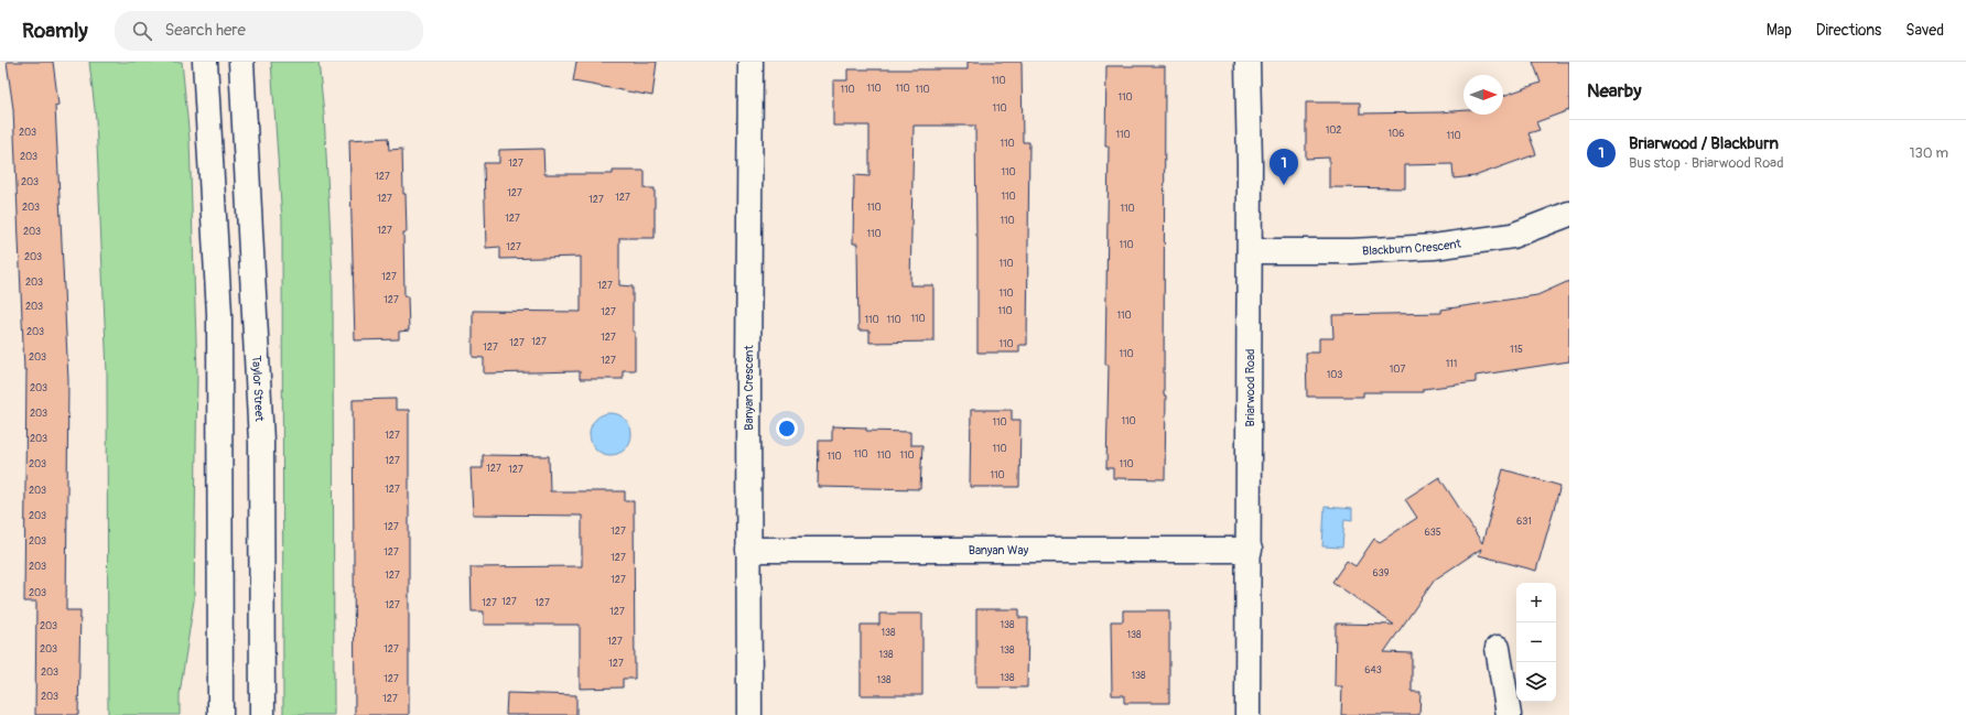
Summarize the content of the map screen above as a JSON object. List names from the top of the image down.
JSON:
{
  "streets": {
    "street": [
      "Blackburn Crescent",
      "Taylor Street",
      "Banyan Crescent",
      "Briarwood Road",
      "Banyan Way"
    ]
  },
  "crossings": [
    ["Blackburn Crescent", "Briarwood Road"],
    ["Banyan Crescent", "Banyan Way"],
    ["Briarwood Road", "Banyan Way"]
  ],
  "house_numbers": [
    "110",
    "110",
    "110",
    "110",
    "110",
    "110",
    "110",
    "102",
    "203",
    "106",
    "110",
    "110",
    "110",
    "203",
    "127",
    "110",
    "127",
    "203",
    "127",
    "110",
    "127",
    "127",
    "127",
    "203",
    "110",
    "110",
    "127",
    "110",
    "127",
    "203",
    "110",
    "110",
    "127",
    "203",
    "110",
    "127",
    "203",
    "127",
    "110",
    "127",
    "203",
    "110",
    "127",
    "110",
    "110",
    "110",
    "110",
    "203",
    "127",
    "127",
    "127",
    "110",
    "127",
    "115",
    "110",
    "203",
    "127",
    "111",
    "107",
    "103",
    "203",
    "203",
    "110",
    "110",
    "127",
    "203",
    "110",
    "110",
    "110",
    "110",
    "110",
    "127",
    "203",
    "110",
    "127",
    "127",
    "110",
    "127",
    "203",
    "203",
    "631",
    "127",
    "127",
    "635",
    "203",
    "127",
    "127",
    "203",
    "639",
    "127",
    "127",
    "203",
    "127",
    "127",
    "127",
    "127",
    "127",
    "138",
    "203",
    "138",
    "138",
    "127",
    "203",
    "127",
    "138",
    "138",
    "127",
    "643",
    "203",
    "138",
    "138",
    "127",
    "138",
    "203",
    "127"
  ],
  "north": "right",
  "page": {
    "header": "Roamly",
    "search": "Search here",
    "nav": ["Map", "Directions", "Saved"],
    "heading": "Nearby",
    "list": [
      {
        "mark": "1",
        "name": "Briarwood / Blackburn",
        "note": "Bus stop · Briarwood Road",
        "value": "130 m"
      }
    ],
    "pins": "1",
    "map_buttons": ["+", "−"]
  }
}
